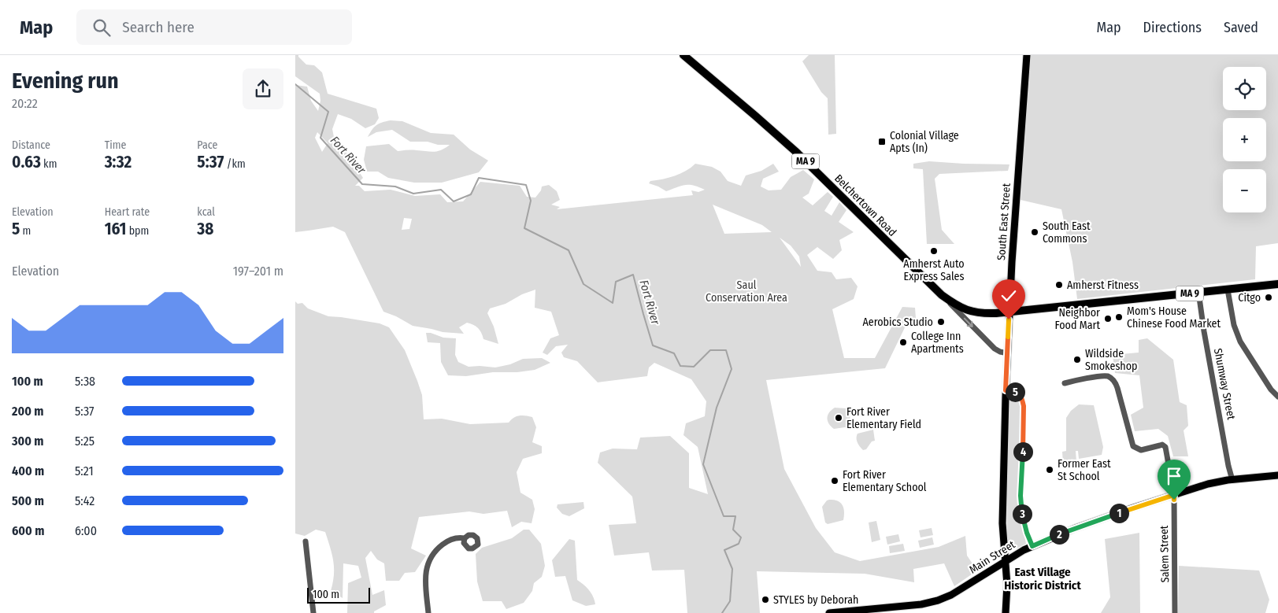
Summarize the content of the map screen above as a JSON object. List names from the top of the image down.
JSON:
{
  "streets": {
    "highway": ["MA 9", "Belchertown Road"],
    "main road": ["South East Street", "Main Street"],
    "street": ["Shumway Street", "Salem Street"]
  },
  "crossings": [
    ["MA 9", "Belchertown Road"],
    ["MA 9", "South East Street"],
    ["MA 9", "Shumway Street"],
    ["Belchertown Road", "South East Street"],
    ["South East Street", "Main Street"],
    ["Shumway Street", "Main Street"],
    ["Salem Street", "Main Street"]
  ],
  "districts": ["East Village Historic District"],
  "water": ["Fort River"],
  "parks": ["Saul Conservation Area"],
  "places": {
    "transit": ["Colonial Village Apts (In)"],
    "other": [
      "South East Commons",
      "Amherst Auto Express Sales",
      "Amherst Fitness",
      "Citgo",
      "Mom's House Chinese Food Market",
      "Neighbor Food Mart",
      "Aerobics Studio",
      "College Inn Apartments",
      "Wildside Smokeshop",
      "Fort River Elementary Field",
      "Former East St School",
      "Fort River Elementary School",
      "STYLES by Deborah"
    ]
  },
  "scale_bar": "100 m",
  "page": {
    "header": "Map",
    "search": "Search here",
    "nav": ["Map", "Directions", "Saved"],
    "heading": ["Evening run", "20:22"],
    "map_buttons": ["+", "−"],
    "stats": [
      ["Distance", "0.63 km"],
      ["Time", "3:32"],
      ["Pace", "5:37 /km"],
      ["Elevation", "5 m"],
      ["Heart rate", "161 bpm"],
      ["kcal", "38"]
    ],
    "chart": ["Elevation", "197–201 m"],
    "list": [
      {
        "name": "100 m",
        "note": "5:38"
      },
      {
        "name": "200 m",
        "note": "5:37"
      },
      {
        "name": "300 m",
        "note": "5:25"
      },
      {
        "name": "400 m",
        "note": "5:21"
      },
      {
        "name": "500 m",
        "note": "5:42"
      },
      {
        "name": "600 m",
        "note": "6:00"
      }
    ],
    "pins": [
      "5",
      "4",
      "1",
      "3",
      "2"
    ],
    "scale": "100 m"
  }
}
